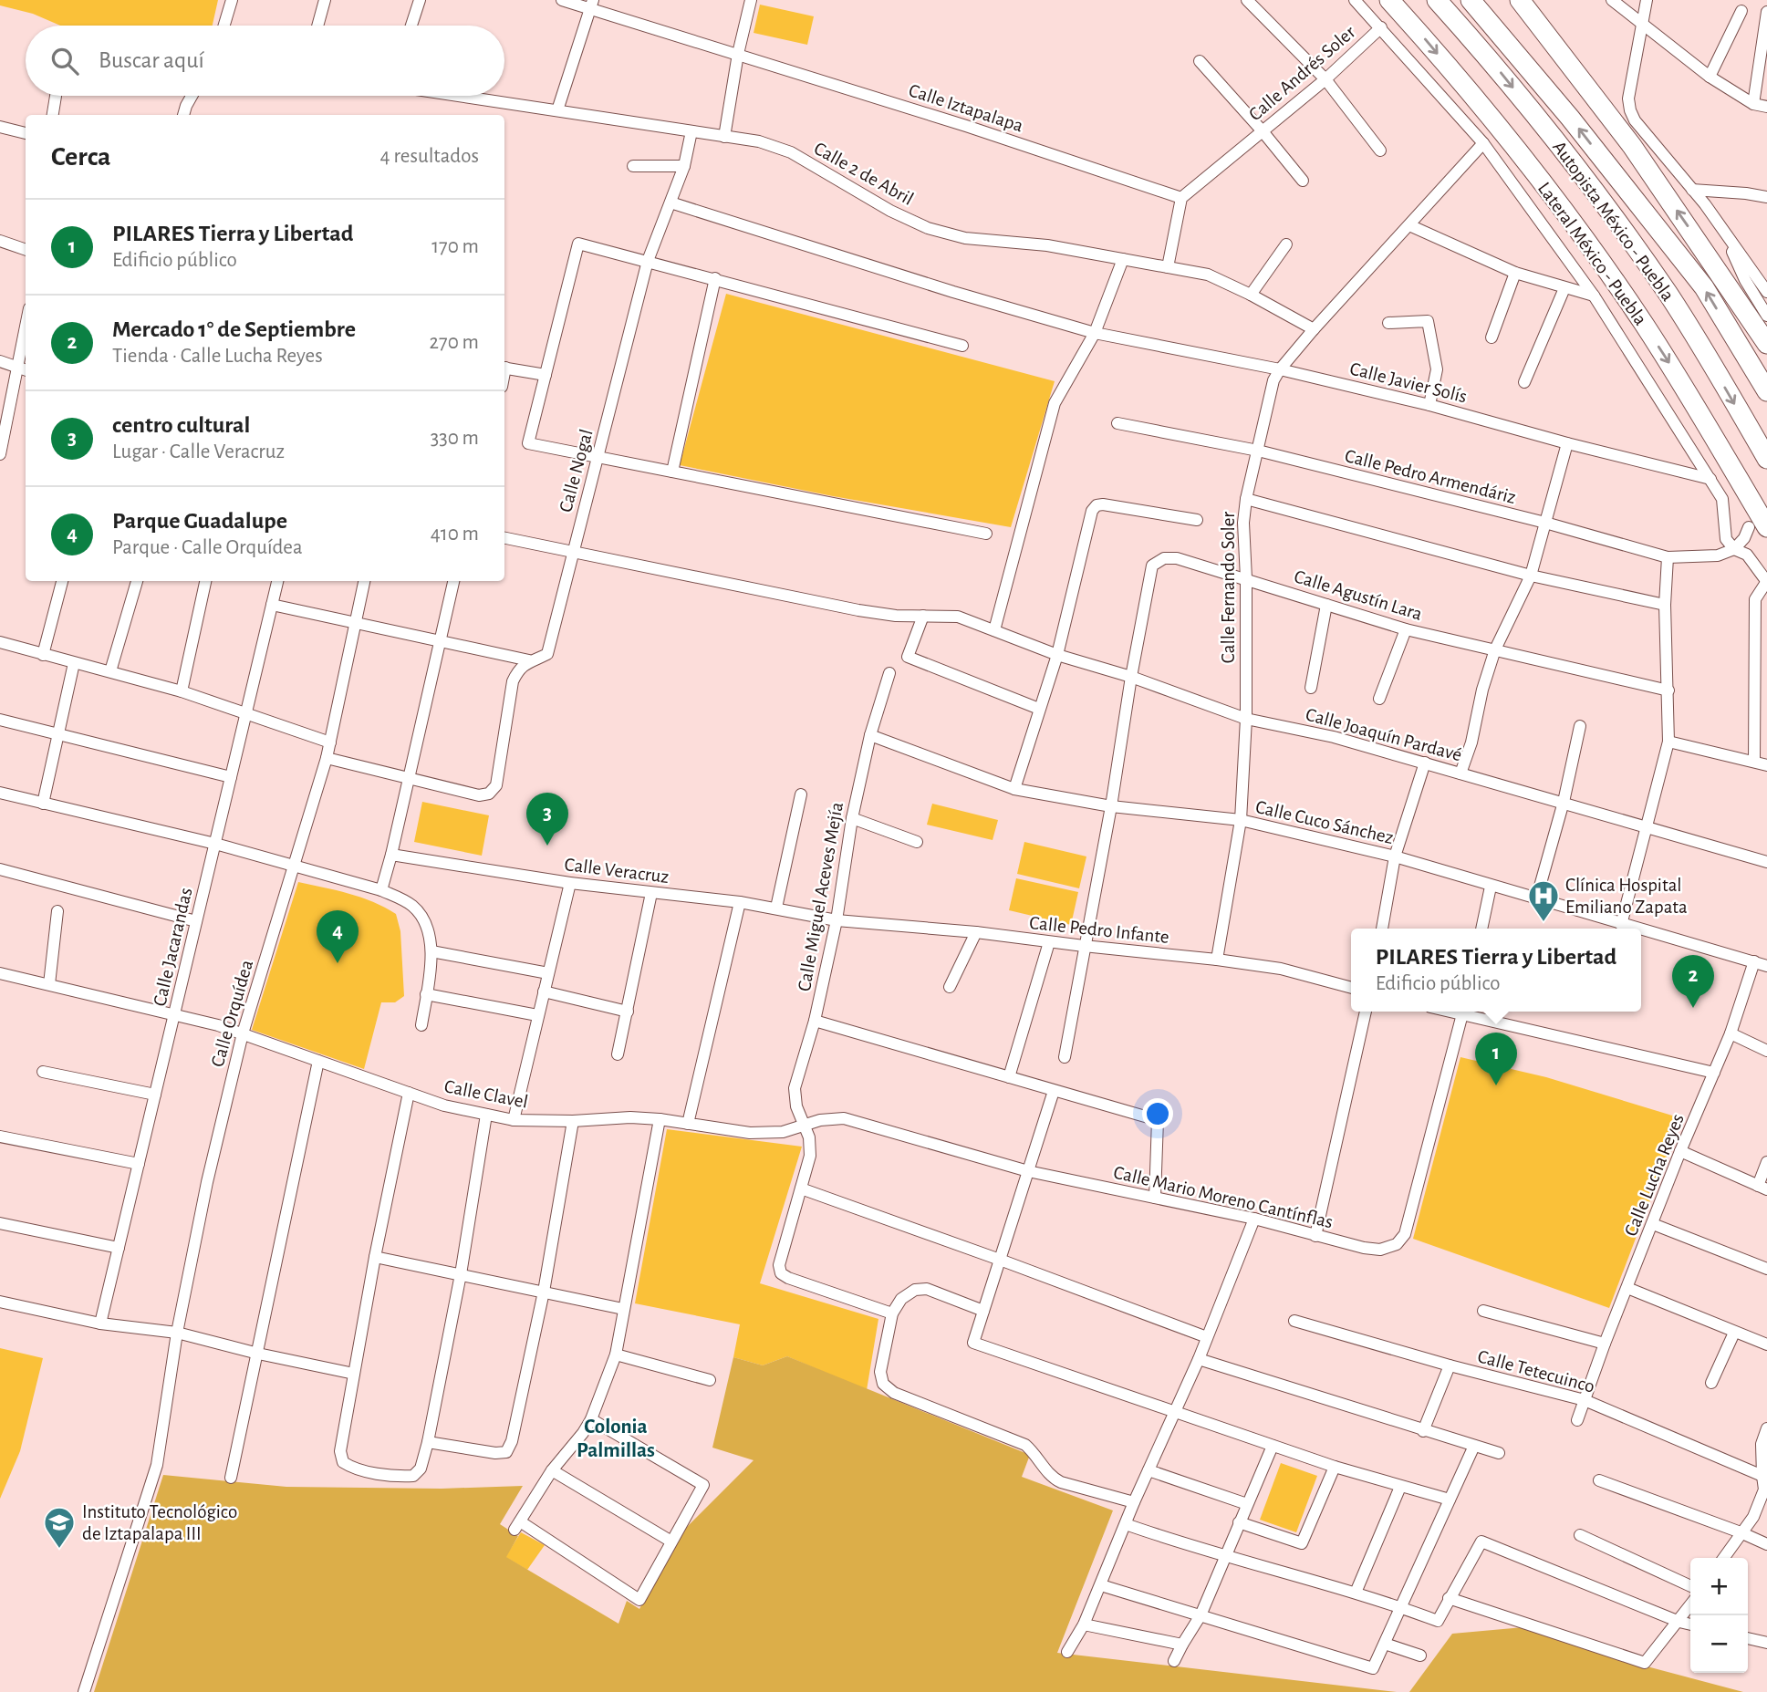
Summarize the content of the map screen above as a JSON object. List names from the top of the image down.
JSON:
{
  "streets": {
    "highway": ["Autopista México - Puebla", "Lateral México - Puebla"],
    "street": [
      "Calle Andrés Soler",
      "Calle Iztapalapa",
      "Calle 2 de Abril",
      "Calle Javier Solís",
      "Calle Nogal",
      "Calle Pedro Armendáriz",
      "Calle Fernando Soler",
      "Calle Agustín Lara",
      "Calle Joaquín Pardavé",
      "Calle Cuco Sánchez",
      "Calle Veracruz",
      "Calle Miguel Aceves Mejía",
      "Calle Pedro Infante",
      "Calle Jacarandas",
      "Calle Orquídea",
      "Calle Clavel",
      "Calle Lucha Reyes",
      "Calle Mario Moreno Cantínflas",
      "Calle Tetecuinco"
    ]
  },
  "crossings": [
    ["Calle Andrés Soler", "Calle Iztapalapa"],
    ["Calle Andrés Soler", "Calle Javier Solís"],
    ["Calle Andrés Soler", "Calle Pedro Armendáriz"],
    ["Calle Andrés Soler", "Calle Fernando Soler"],
    ["Calle 2 de Abril", "Calle Nogal"],
    ["Calle 2 de Abril", "Calle Fernando Soler"],
    ["Calle Javier Solís", "Calle Nogal"],
    ["Calle Javier Solís", "Calle Fernando Soler"],
    ["Calle Nogal", "Calle Joaquín Pardavé"],
    ["Calle Pedro Armendáriz", "Calle Fernando Soler"],
    ["Calle Fernando Soler", "Calle Agustín Lara"],
    ["Calle Fernando Soler", "Calle Joaquín Pardavé"],
    ["Calle Fernando Soler", "Calle Cuco Sánchez"],
    ["Calle Fernando Soler", "Calle Pedro Infante"],
    ["Calle Agustín Lara", "Calle Joaquín Pardavé"],
    ["Calle Cuco Sánchez", "Calle Miguel Aceves Mejía"],
    ["Calle Cuco Sánchez", "Calle Lucha Reyes"],
    ["Calle Veracruz", "Calle Miguel Aceves Mejía"],
    ["Calle Veracruz", "Calle Pedro Infante"],
    ["Calle Miguel Aceves Mejía", "Calle Pedro Infante"],
    ["Calle Miguel Aceves Mejía", "Calle Clavel"],
    ["Calle Miguel Aceves Mejía", "Calle Mario Moreno Cantínflas"],
    ["Calle Jacarandas", "Calle Clavel"],
    ["Calle Orquídea", "Calle Clavel"],
    ["Calle Clavel", "Calle Mario Moreno Cantínflas"],
    ["Calle Lucha Reyes", "Calle Tetecuinco"]
  ],
  "districts": ["Colonia Palmillas"],
  "places": {
    "hospital": ["Clínica Hospital Emiliano Zapata"],
    "school or university": ["Instituto Tecnológico de Iztapalapa III"]
  },
  "page": {
    "search": "Buscar aquí",
    "heading": ["Cerca", "4 resultados"],
    "list": [
      {
        "mark": "1",
        "name": "PILARES Tierra y Libertad",
        "note": "Edificio público",
        "value": "170 m"
      },
      {
        "mark": "2",
        "name": "Mercado 1° de Septiembre",
        "note": "Tienda · Calle Lucha Reyes",
        "value": "270 m"
      },
      {
        "mark": "3",
        "name": "centro cultural",
        "note": "Lugar · Calle Veracruz",
        "value": "330 m"
      },
      {
        "mark": "4",
        "name": "Parque Guadalupe",
        "note": "Parque · Calle Orquídea",
        "value": "410 m"
      }
    ],
    "pins": [
      "3",
      "4",
      "2",
      "1"
    ],
    "popup": ["PILARES Tierra y Libertad", "Edificio público"],
    "map_buttons": ["+", "−"]
  }
}
